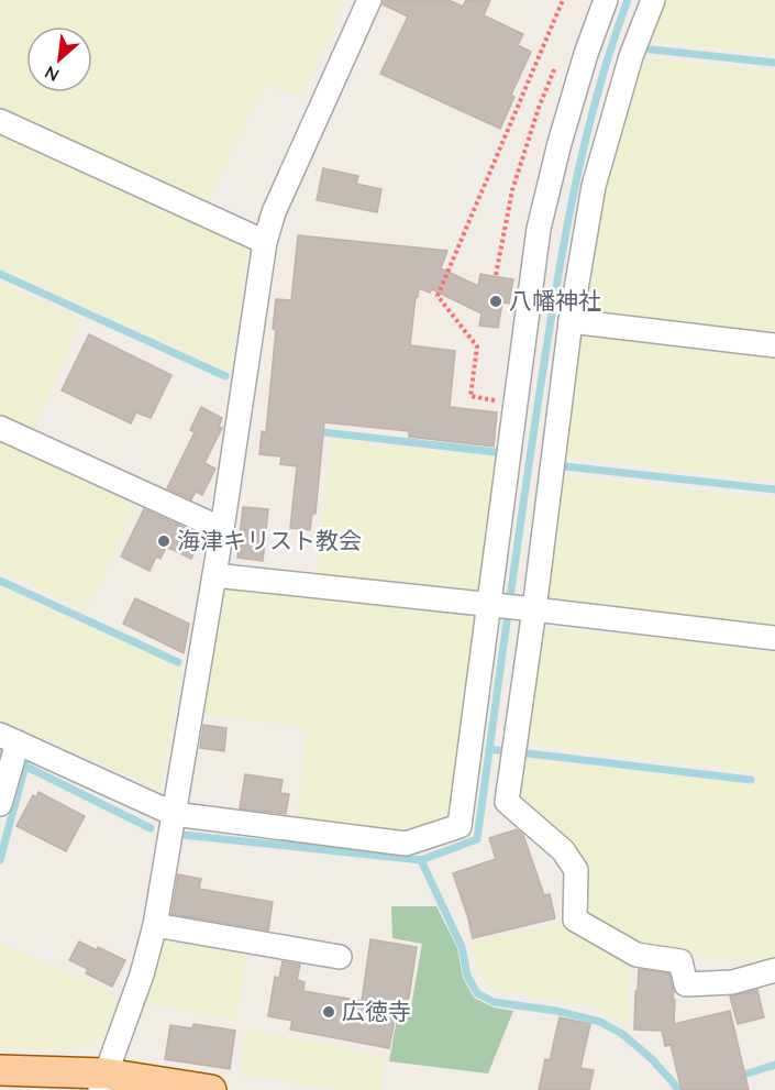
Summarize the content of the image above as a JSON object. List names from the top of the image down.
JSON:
{
  "places": ["八幡神社", "海津キリスト教会", "広徳寺"],
  "north": "bottom left"
}
